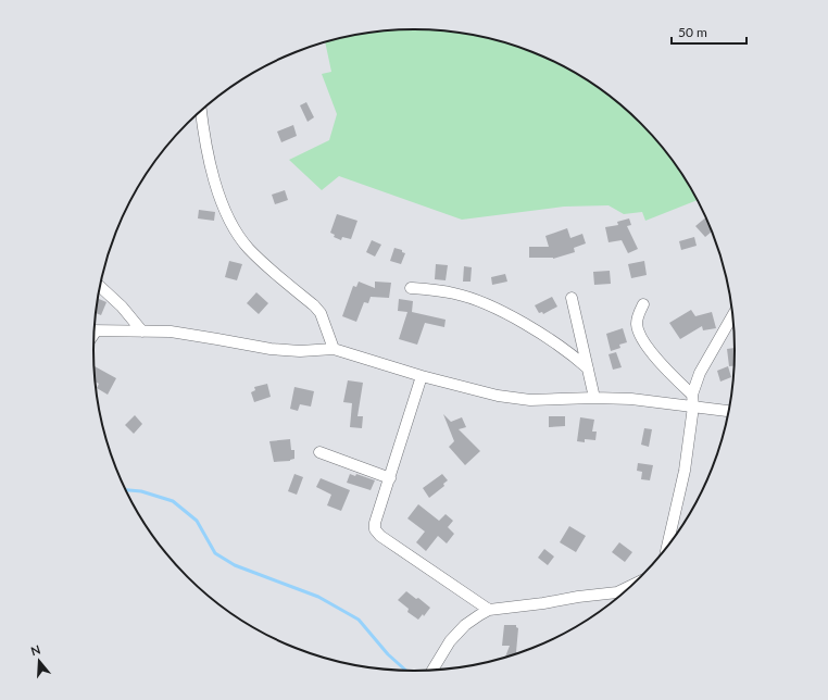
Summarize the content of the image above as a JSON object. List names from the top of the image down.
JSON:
{
  "scale_bar": "50 m",
  "north": "top"
}
